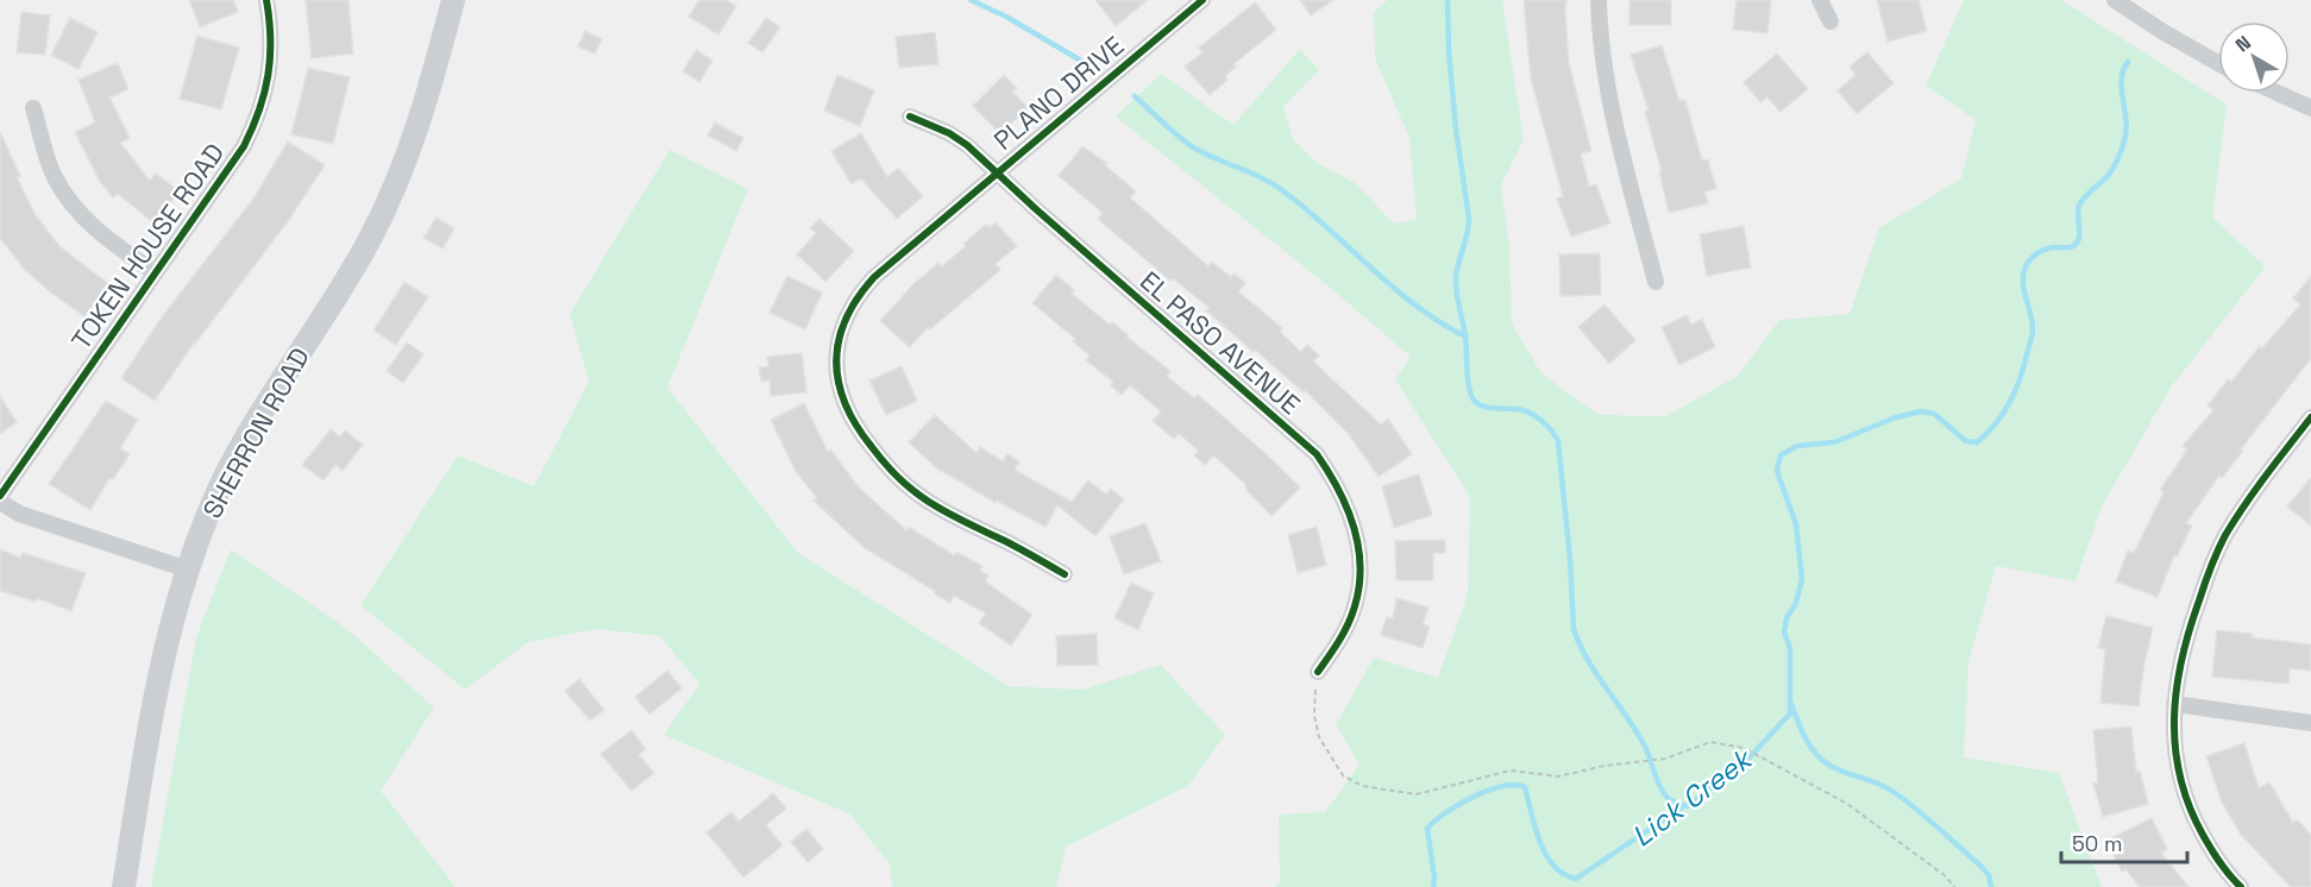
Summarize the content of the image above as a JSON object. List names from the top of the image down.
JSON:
{
  "streets": {
    "main road": ["SHERRON ROAD"],
    "street": ["PLANO DRIVE", "TOKEN HOUSE ROAD", "EL PASO AVENUE"]
  },
  "crossings": [
    ["PLANO DRIVE", "EL PASO AVENUE"]
  ],
  "water": ["Lick Creek"],
  "scale_bar": "50 m",
  "north": "top left"
}
